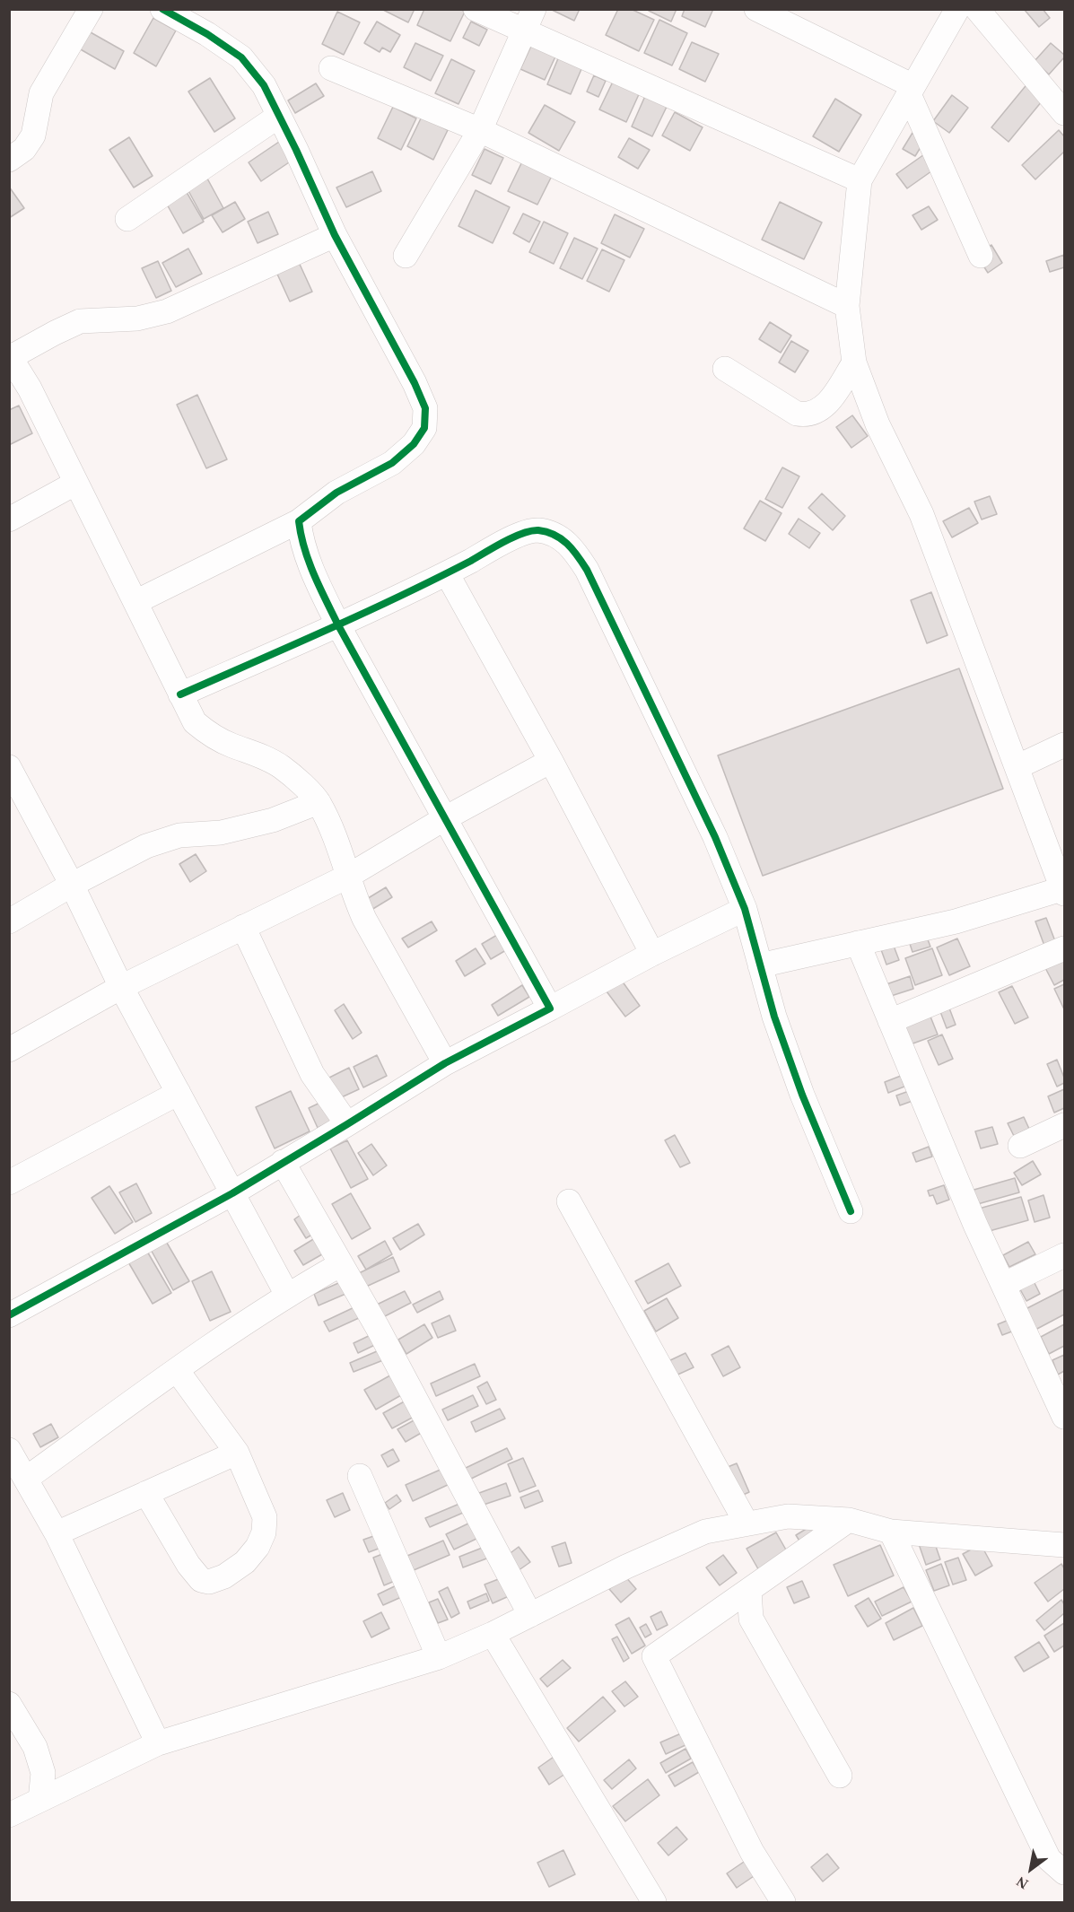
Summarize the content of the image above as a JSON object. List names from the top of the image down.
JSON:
{
  "north": "bottom left"
}
